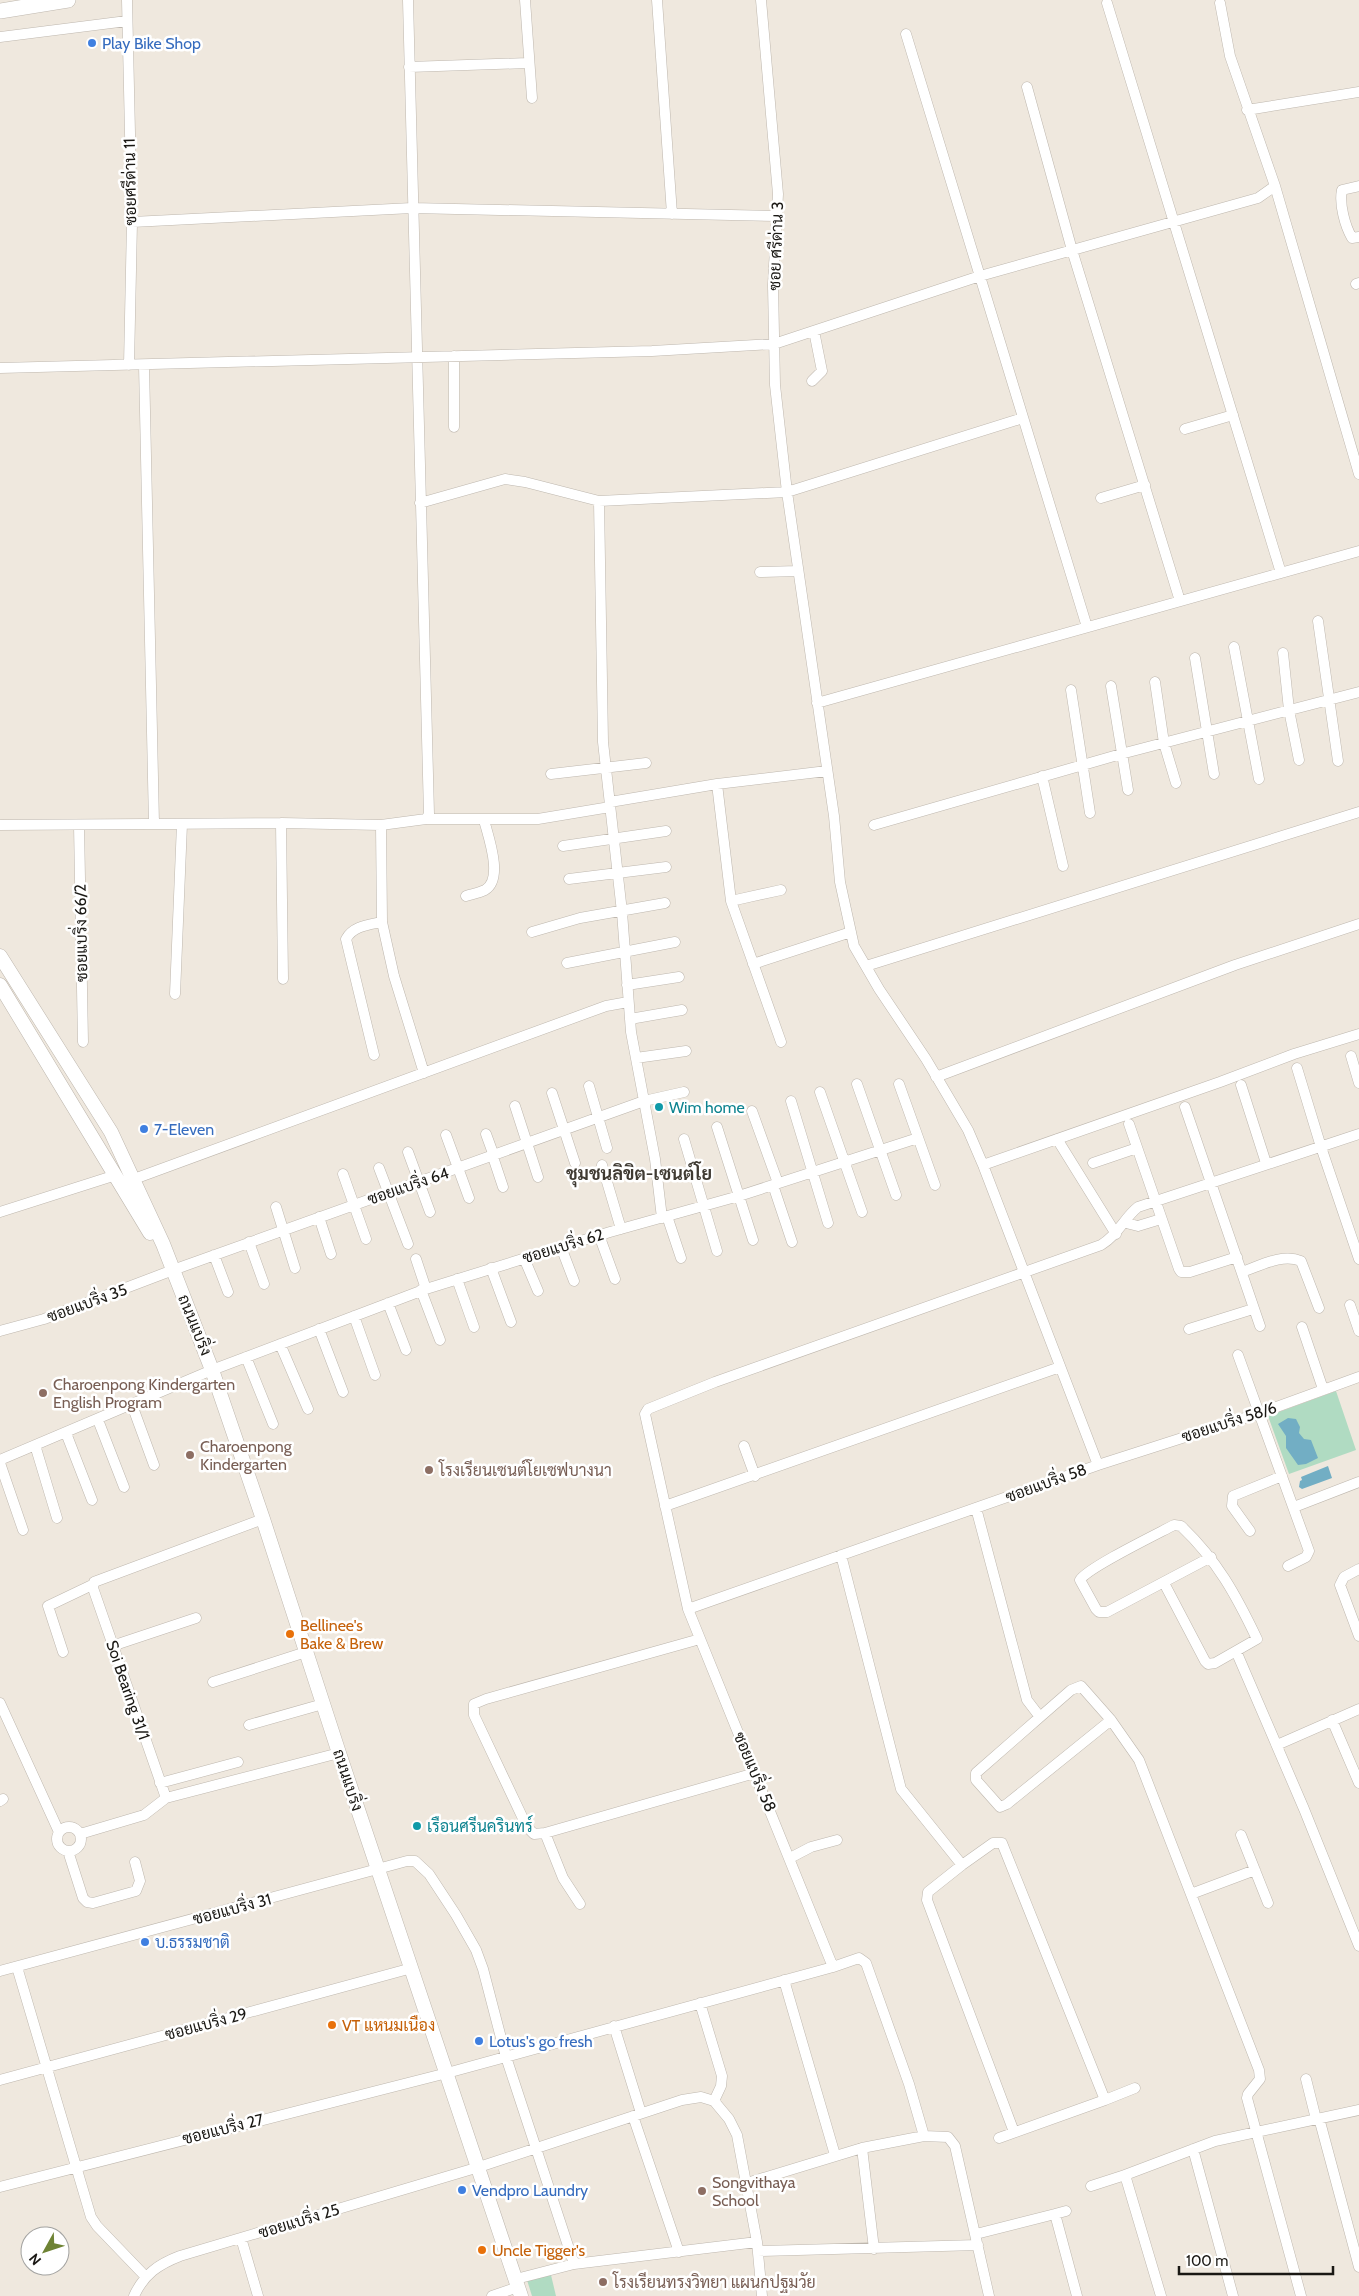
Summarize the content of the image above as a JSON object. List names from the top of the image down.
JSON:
{
  "streets": {
    "main road": ["ถนนแบริ่ง"],
    "street": [
      "ซอยศรีด่าน 11",
      "ซอย ศรีด่าน 3",
      "ซอยแบริ่ง 66/2",
      "ซอยแบริ่ง 64",
      "ซอยแบริ่ง 62",
      "ซอยแบริ่ง 35",
      "ซอยแบริ่ง 58/6",
      "ซอยแบริ่ง 58",
      "Soi Bearing 31/1",
      "ซอยแบริ่ง 31",
      "ซอยแบริ่ง 29",
      "ซอยแบริ่ง 27",
      "ซอยแบริ่ง 25"
    ]
  },
  "crossings": [
    ["ซอย ศรีด่าน 3", "ซอยแบริ่ง 58/6"],
    ["ซอย ศรีด่าน 3", "ซอยแบริ่ง 58"],
    ["ซอยแบริ่ง 64", "ซอยแบริ่ง 35"],
    ["ซอยแบริ่ง 64", "ถนนแบริ่ง"],
    ["ซอยแบริ่ง 62", "ถนนแบริ่ง"],
    ["ซอยแบริ่ง 35", "ถนนแบริ่ง"],
    ["ถนนแบริ่ง", "ซอยแบริ่ง 31"],
    ["ถนนแบริ่ง", "ซอยแบริ่ง 29"],
    ["ถนนแบริ่ง", "ซอยแบริ่ง 27"],
    ["ถนนแบริ่ง", "ซอยแบริ่ง 25"],
    ["ซอยแบริ่ง 58/6", "ซอยแบริ่ง 58"]
  ],
  "districts": ["ชุมชนลิขิต-เซนต์โย"],
  "places": [
    "Play Bike Shop",
    "Wim home",
    "7-Eleven",
    "Charoenpong Kindergarten English Program",
    "Charoenpong Kindergarten",
    "โรงเรียนเซนต์โยเซฟบางนา",
    "Bellinee's Bake & Brew",
    "เรือนศรีนครินทร์",
    "บ.ธรรมชาติ",
    "VT แหนมเนือง",
    "Lotus's go fresh",
    "Vendpro Laundry",
    "Songvithaya School",
    "Uncle Tigger's",
    "โรงเรียนทรงวิทยา แผนกปฐมวัย"
  ],
  "scale_bar": "100 m",
  "north": "bottom left"
}
